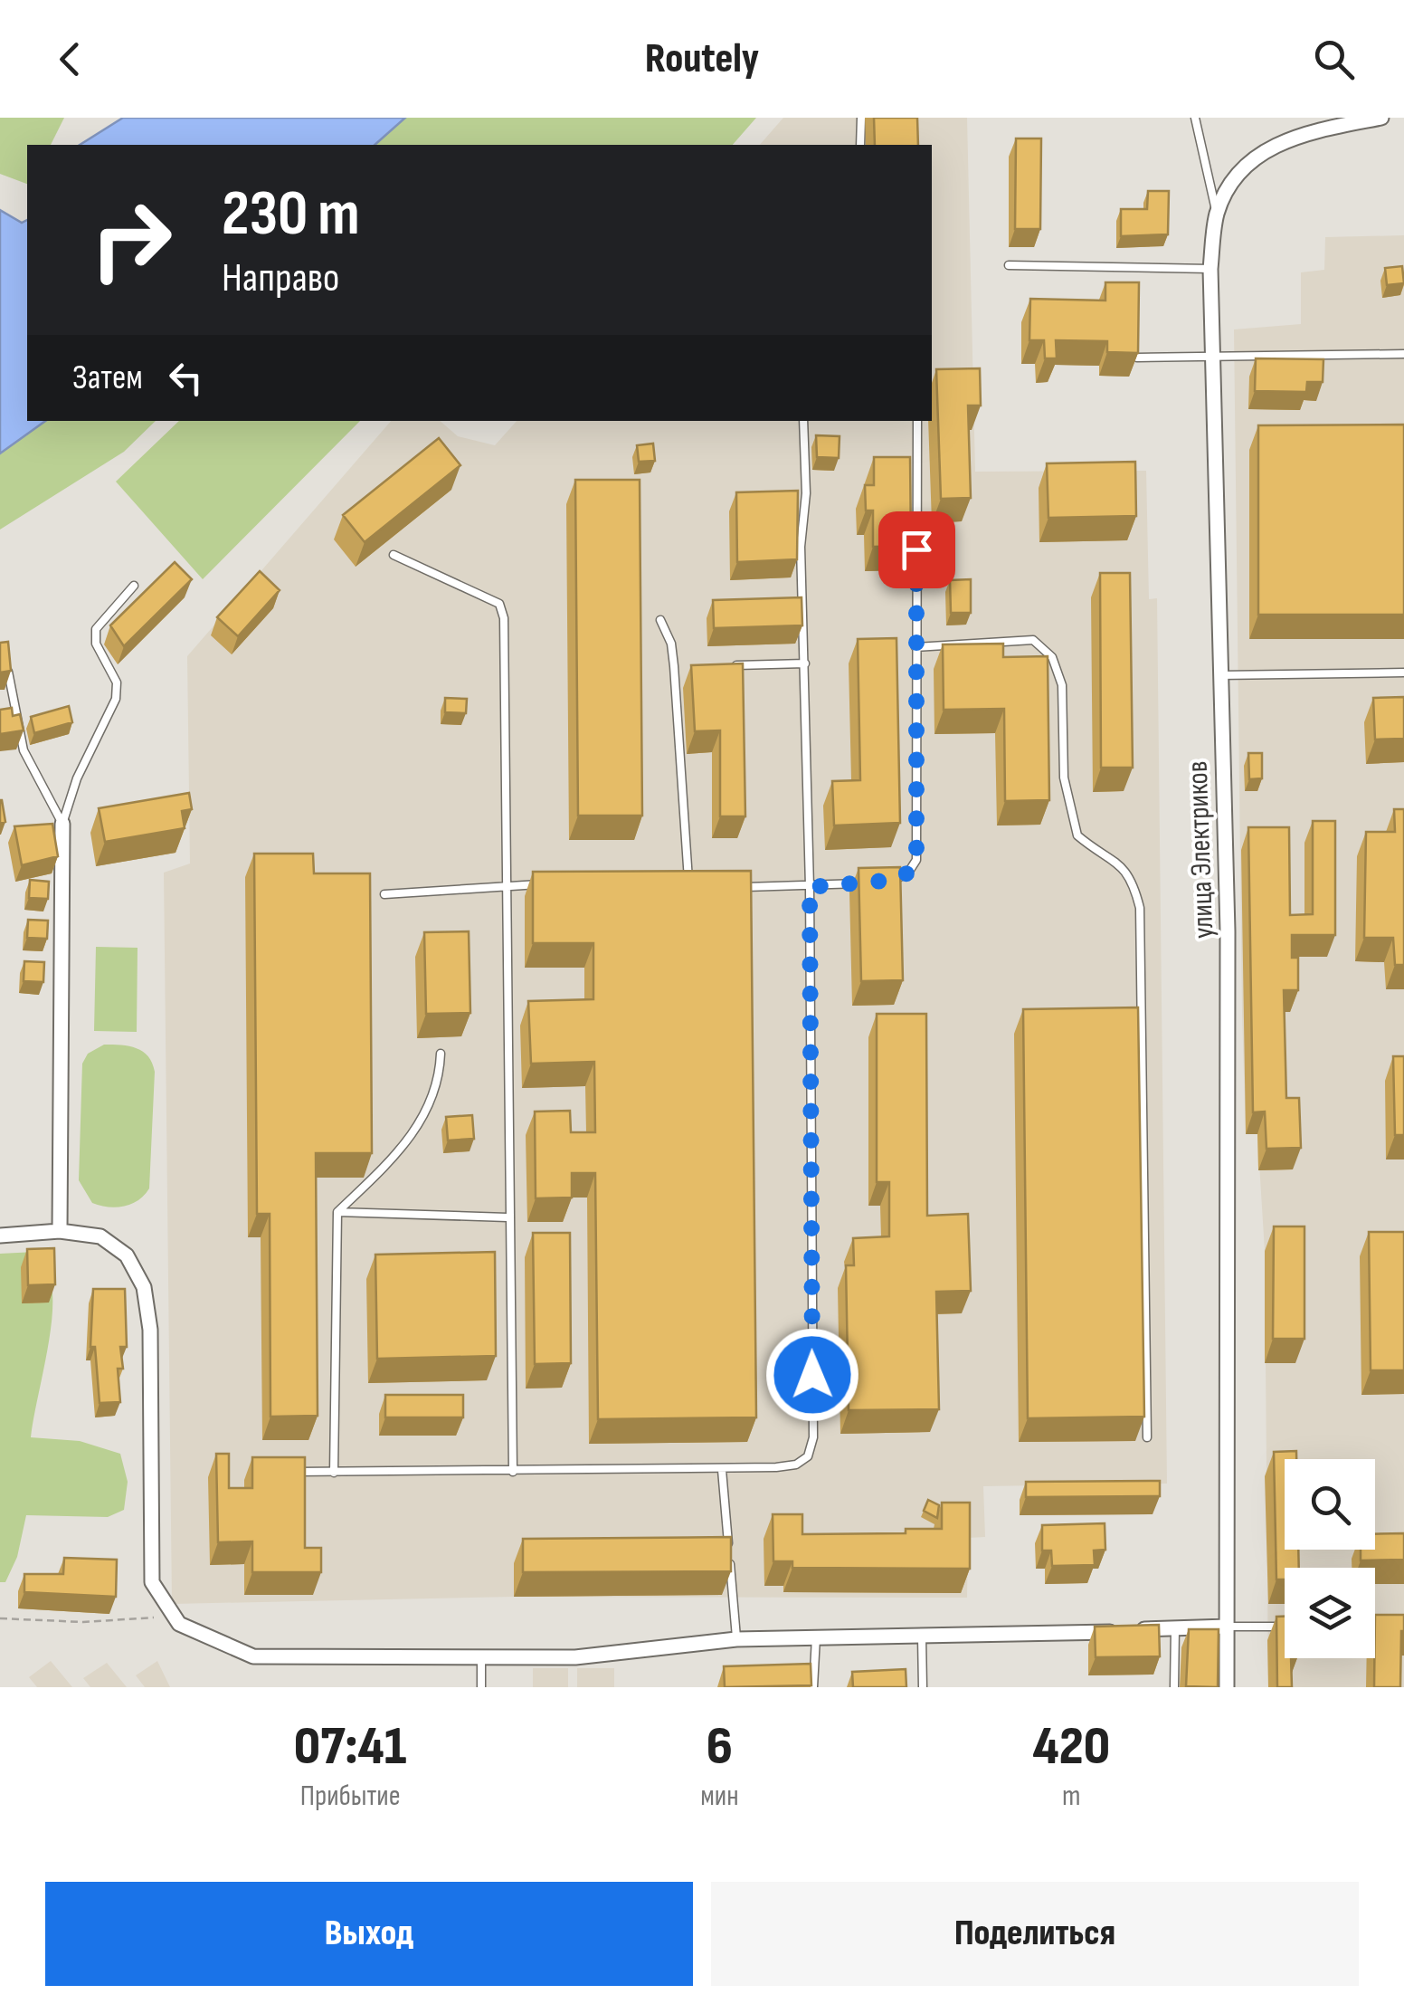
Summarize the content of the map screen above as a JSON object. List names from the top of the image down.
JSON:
{
  "streets": {
    "street": ["улица Электриков"]
  },
  "page": {
    "header": "Routely",
    "turn": ["230 m", "Направо"],
    "then": "Затем",
    "eta": [
      "07:41",
      "Прибытие",
      "6",
      "мин",
      "420",
      "m"
    ],
    "buttons": ["Выход", "Поделиться"]
  }
}
